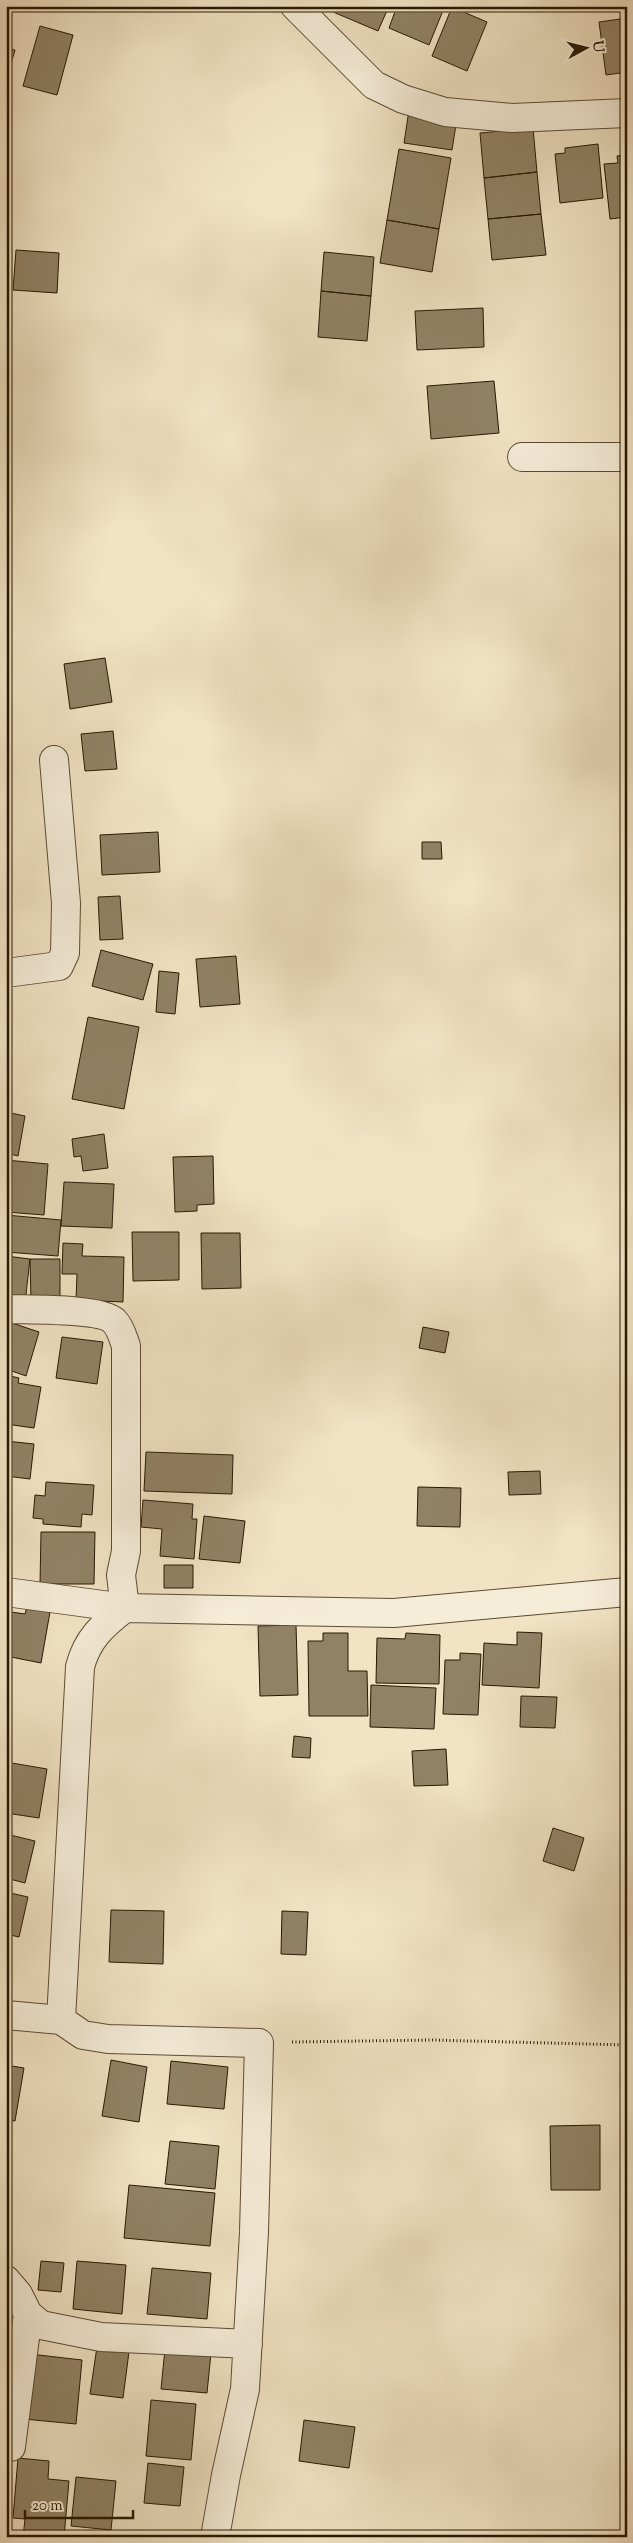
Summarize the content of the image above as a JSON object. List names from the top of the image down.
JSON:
{
  "scale_bar": "20 m",
  "north": "right"
}
